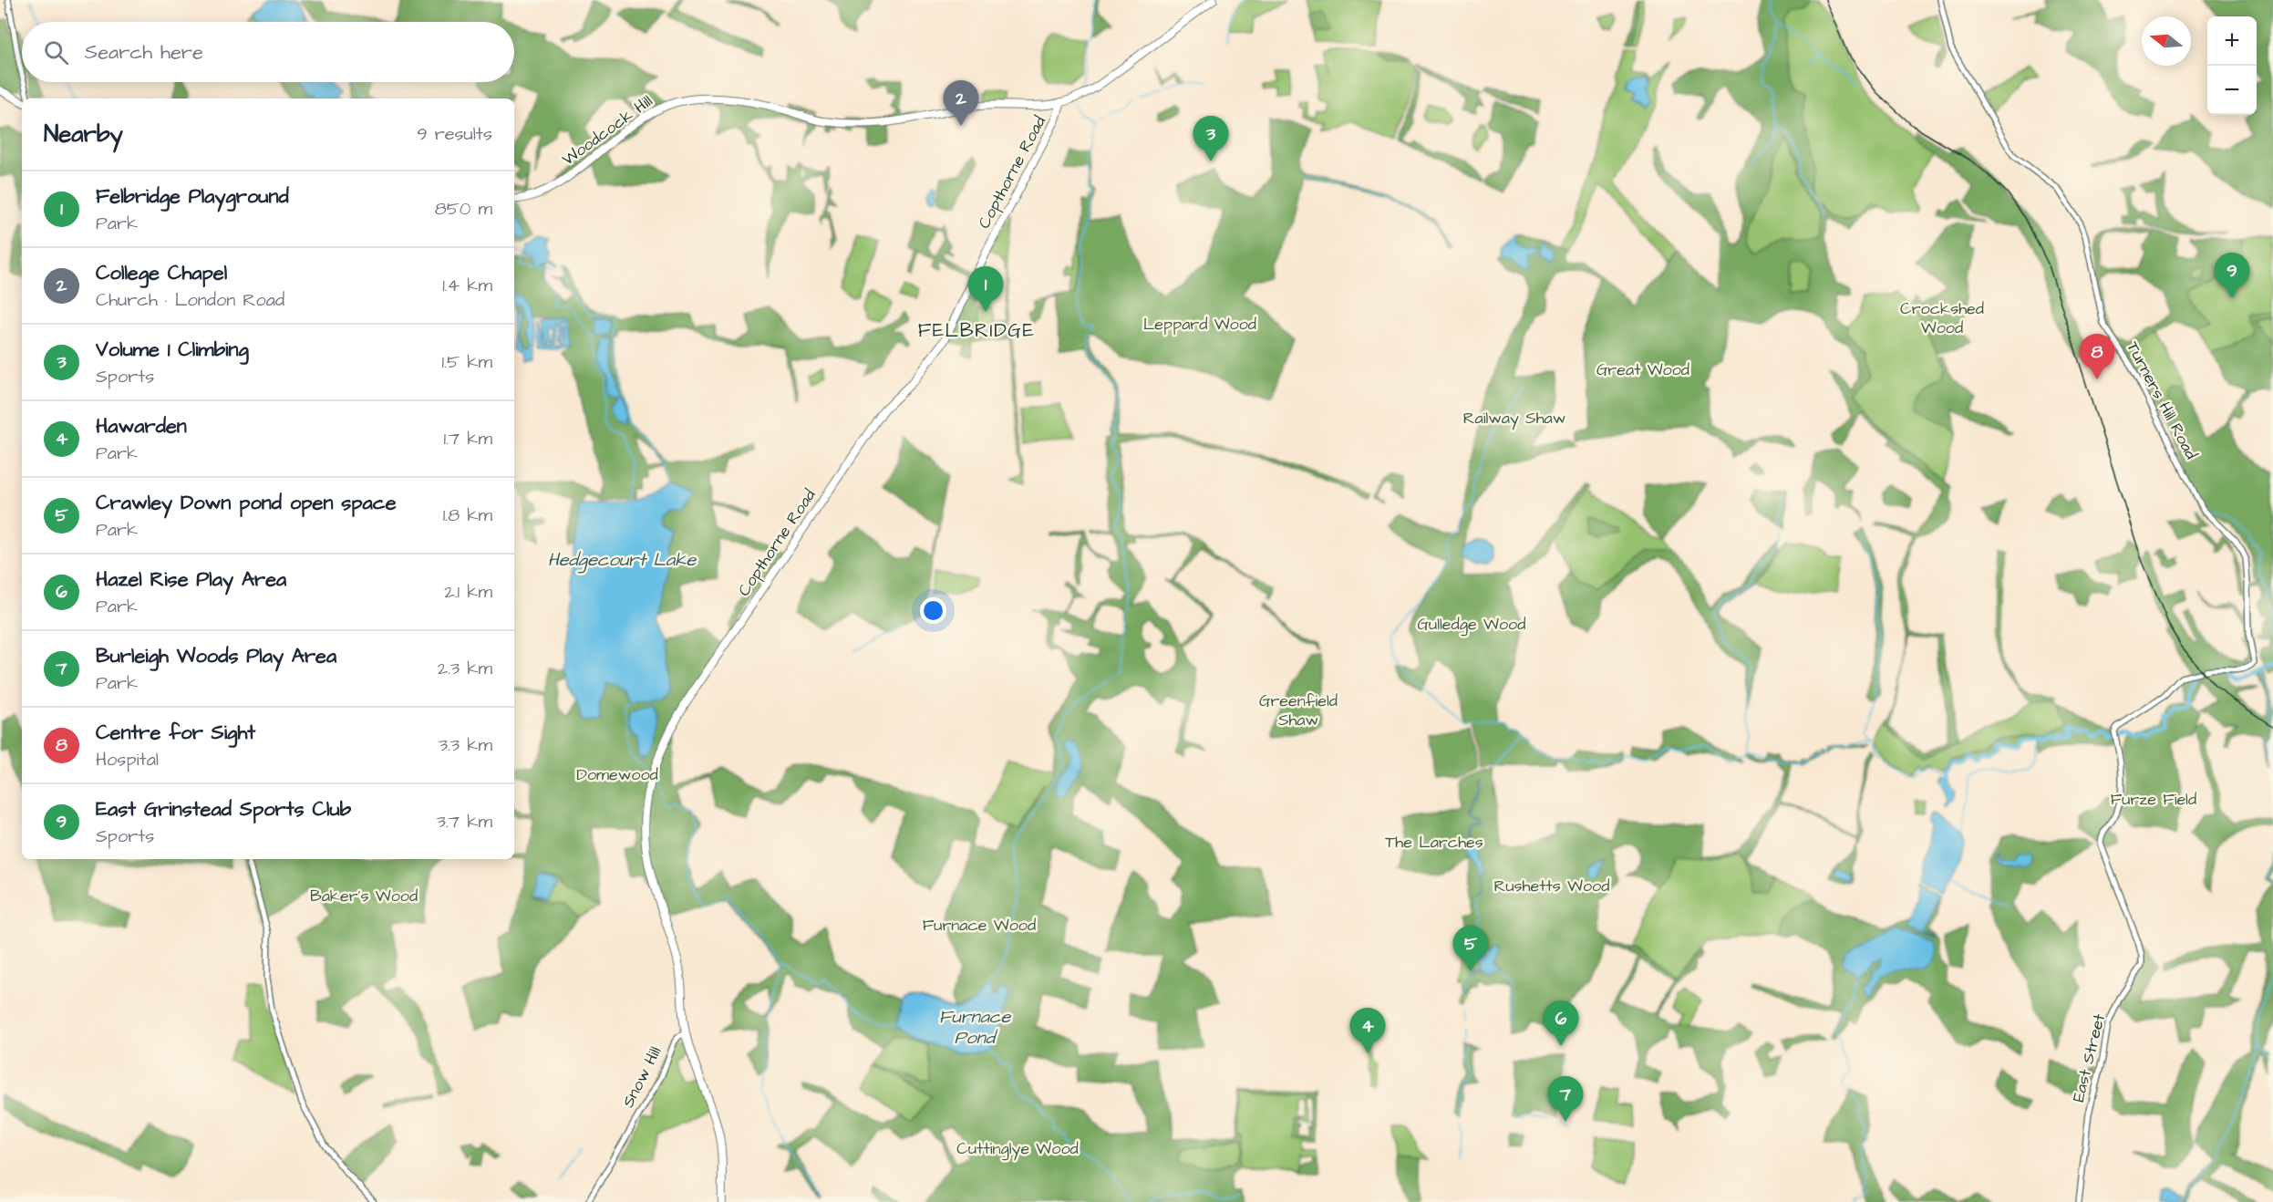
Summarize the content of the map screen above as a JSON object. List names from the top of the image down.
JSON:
{
  "streets": {
    "highway": ["Woodcock Hill", "Copthorne Road"],
    "main road": ["Turners Hill Road", "East Street", "Snow Hill"]
  },
  "crossings": [
    ["Woodcock Hill", "Copthorne Road"],
    ["Copthorne Road", "Snow Hill"]
  ],
  "districts": ["FELBRIDGE"],
  "water": ["Hedgecourt Lake", "Furnace Pond"],
  "parks": [
    "Crockshed Wood",
    "Leppard Wood",
    "Great Wood",
    "Railway Shaw",
    "Gulledge Wood",
    "Greenfield Shaw",
    "Domewood",
    "Furze Field",
    "The Larches",
    "Rushetts Wood",
    "Baker's Wood",
    "Furnace Wood",
    "Cuttinglye Wood"
  ],
  "north": "left",
  "page": {
    "map_buttons": ["+", "−"],
    "search": "Search here",
    "pins": [
      "2",
      "3",
      "9",
      "1",
      "8",
      "5",
      "6",
      "4",
      "7"
    ],
    "heading": ["Nearby", "9 results"],
    "list": [
      {
        "mark": "1",
        "name": "Felbridge Playground",
        "note": "Park",
        "value": "850 m"
      },
      {
        "mark": "2",
        "name": "College Chapel",
        "note": "Church · London Road",
        "value": "1.4 km"
      },
      {
        "mark": "3",
        "name": "Volume 1 Climbing",
        "note": "Sports",
        "value": "1.5 km"
      },
      {
        "mark": "4",
        "name": "Hawarden",
        "note": "Park",
        "value": "1.7 km"
      },
      {
        "mark": "5",
        "name": "Crawley Down pond open space",
        "note": "Park",
        "value": "1.8 km"
      },
      {
        "mark": "6",
        "name": "Hazel Rise Play Area",
        "note": "Park",
        "value": "2.1 km"
      },
      {
        "mark": "7",
        "name": "Burleigh Woods Play Area",
        "note": "Park",
        "value": "2.3 km"
      },
      {
        "mark": "8",
        "name": "Centre for Sight",
        "note": "Hospital",
        "value": "3.3 km"
      },
      {
        "mark": "9",
        "name": "East Grinstead Sports Club",
        "note": "Sports",
        "value": "3.7 km"
      }
    ]
  }
}
